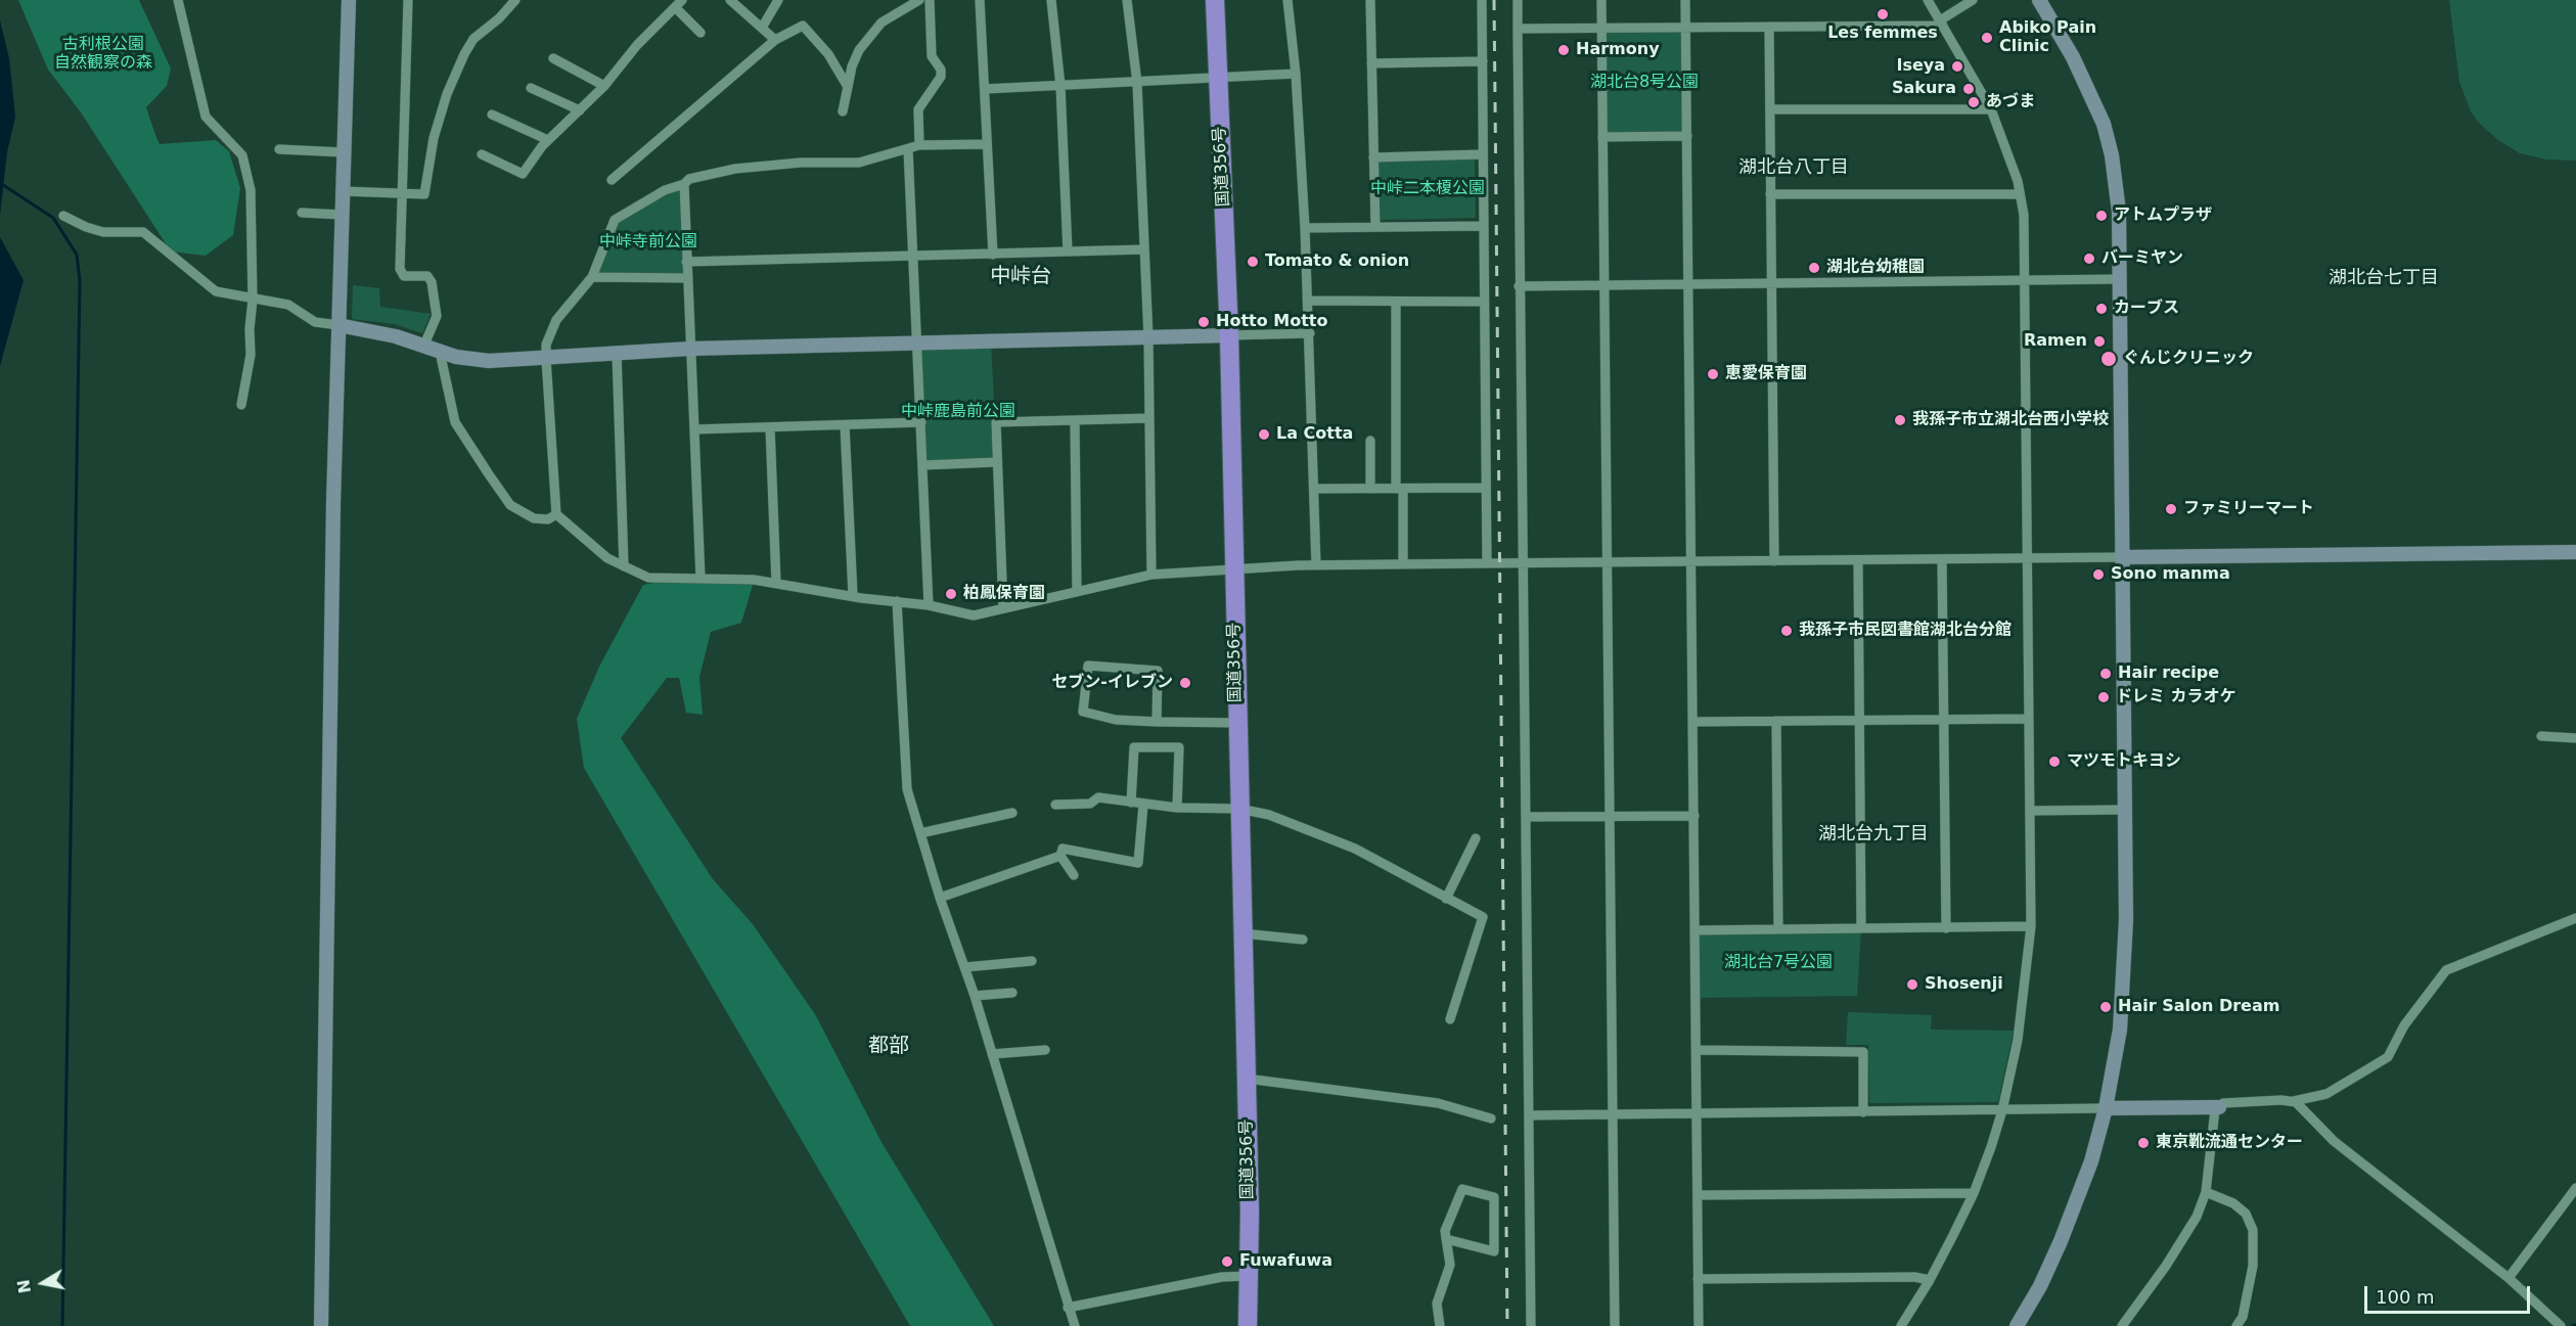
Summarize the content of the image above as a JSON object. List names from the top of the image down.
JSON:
{
  "streets": {
    "highway": ["国道356号"]
  },
  "districts": [
    "湖北台八丁目",
    "中峠台",
    "湖北台七丁目",
    "湖北台九丁目",
    "都部"
  ],
  "parks": [
    "古利根公園 自然観察の森",
    "湖北台8号公園",
    "中峠二本榎公園",
    "中峠寺前公園",
    "中峠鹿島前公園",
    "湖北台7号公園"
  ],
  "places": [
    "Les femmes",
    "Abiko Pain Clinic",
    "Harmony",
    "Iseya",
    "Sakura",
    "あづま",
    "アトムプラザ",
    "バーミヤン",
    "Tomato & onion",
    "湖北台幼稚園",
    "カーブス",
    "Hotto Motto",
    "Ramen",
    "ぐんじクリニック",
    "恵愛保育園",
    "我孫子市立湖北台西小学校",
    "La Cotta",
    "ファミリーマート",
    "Sono manma",
    "柏鳳保育園",
    "我孫子市民図書館湖北台分館",
    "Hair recipe",
    "セブン-イレブン",
    "ドレミ カラオケ",
    "マツモトキヨシ",
    "Shosenji",
    "Hair Salon Dream",
    "東京靴流通センター",
    "Fuwafuwa"
  ],
  "scale_bar": "100 m",
  "north": "left"
}
